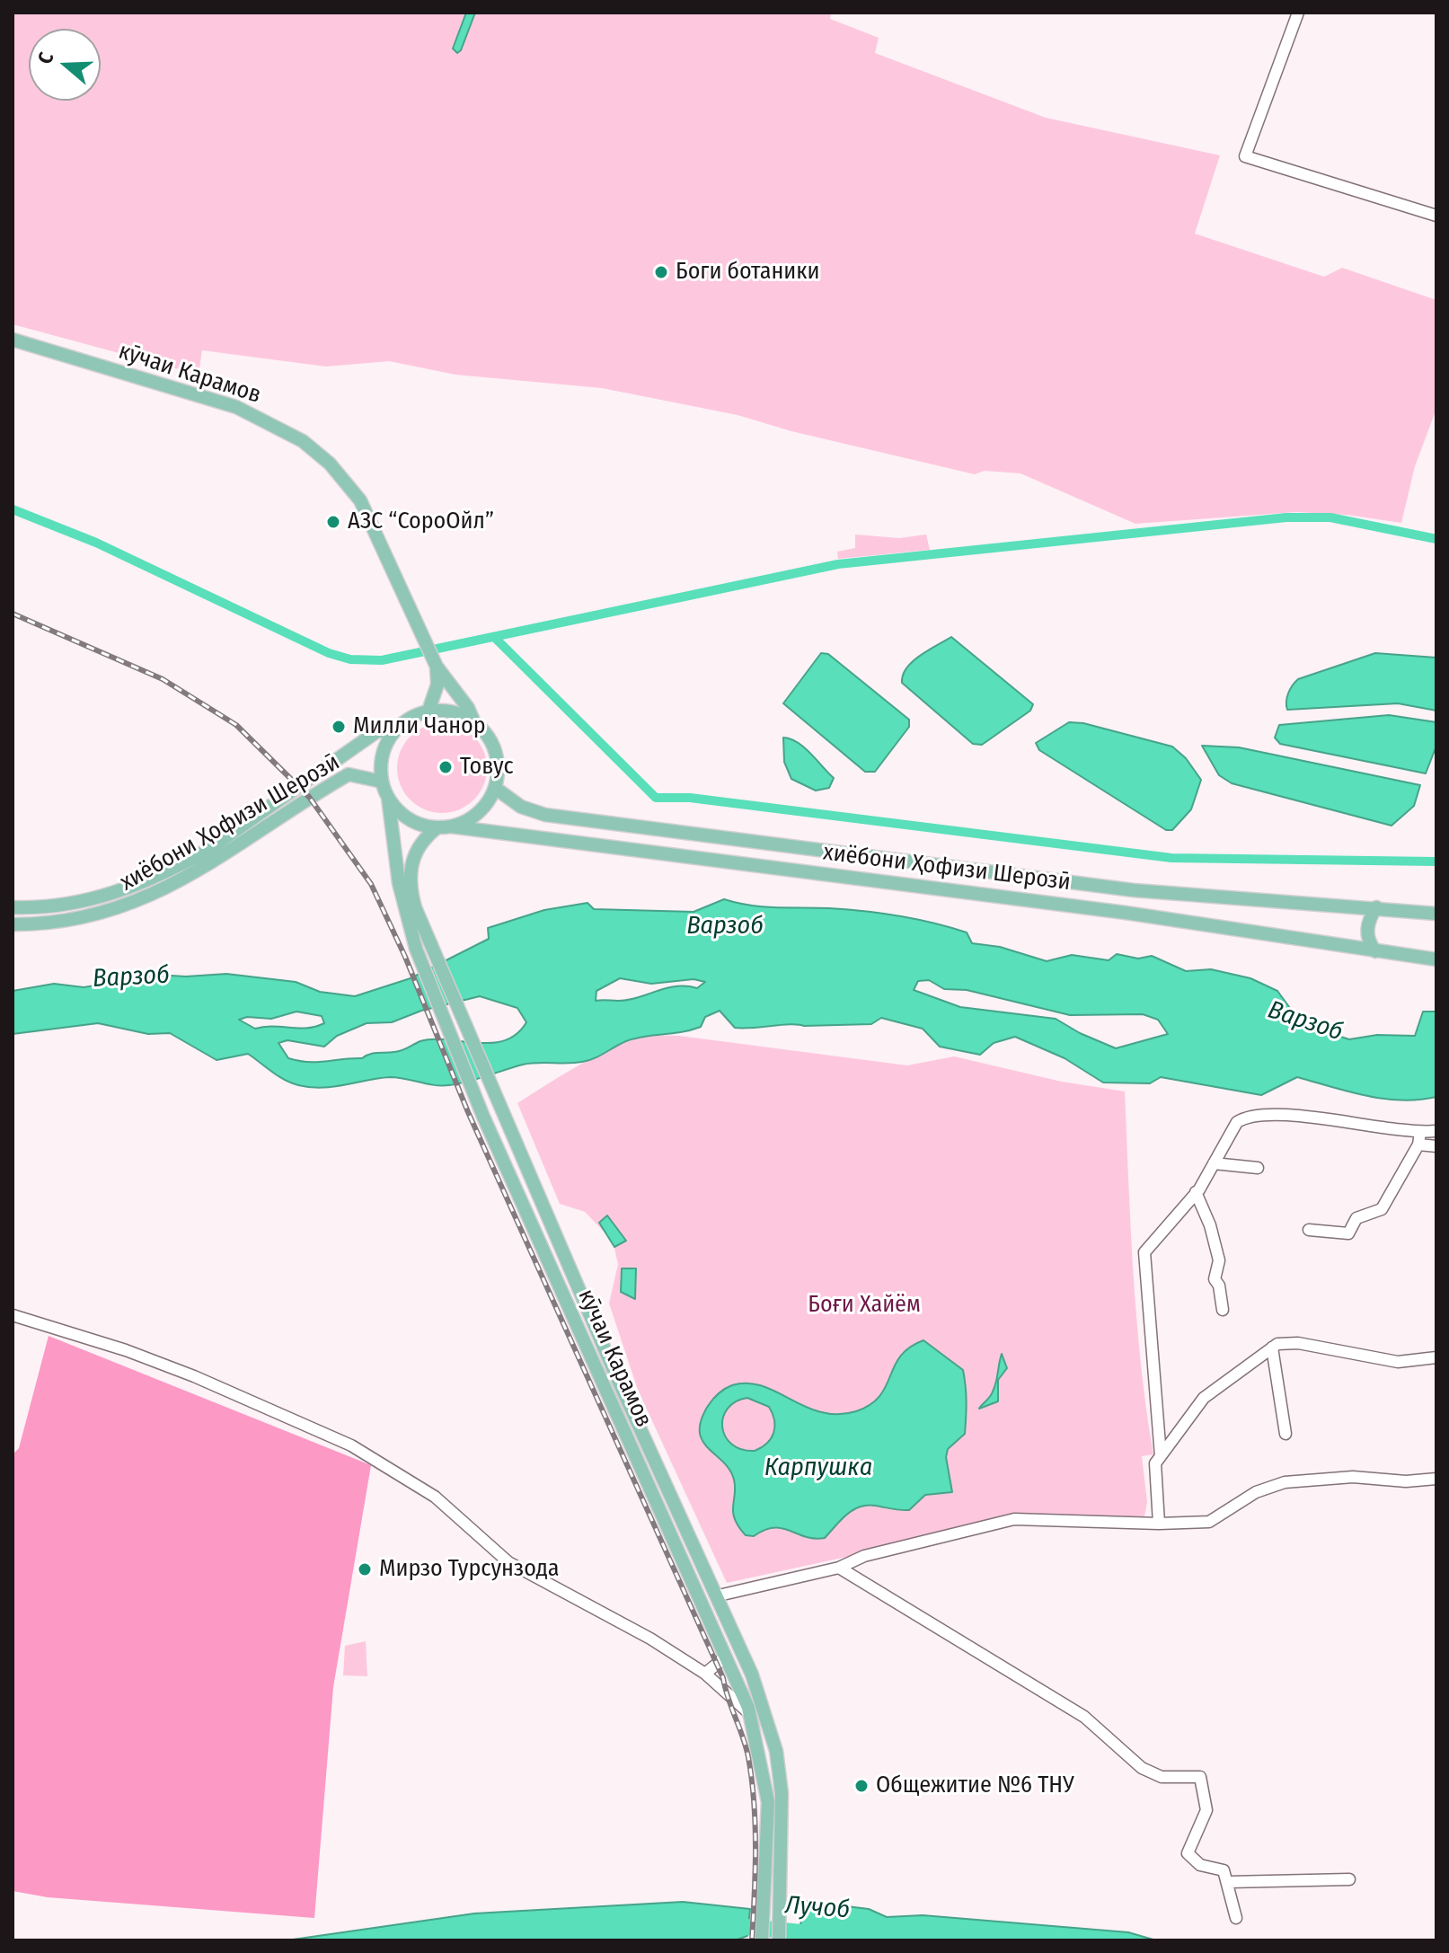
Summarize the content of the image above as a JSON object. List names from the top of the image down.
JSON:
{
  "streets": {
    "main road": ["кӯчаи Карамов", "хиёбони Ҳофизи Шерозӣ"]
  },
  "crossings": [
    ["кӯчаи Карамов", "хиёбони Ҳофизи Шерозӣ"]
  ],
  "water": ["Варзоб", "Карпушка", "Лучоб"],
  "parks": ["Боғи Хайём"],
  "places": [
    "Боги ботаники",
    "АЗС “СороОйл”",
    "Милли Чанор",
    "Товус",
    "Мирзо Турсунзода",
    "Общежитие №6 ТНУ"
  ],
  "north": "left"
}
